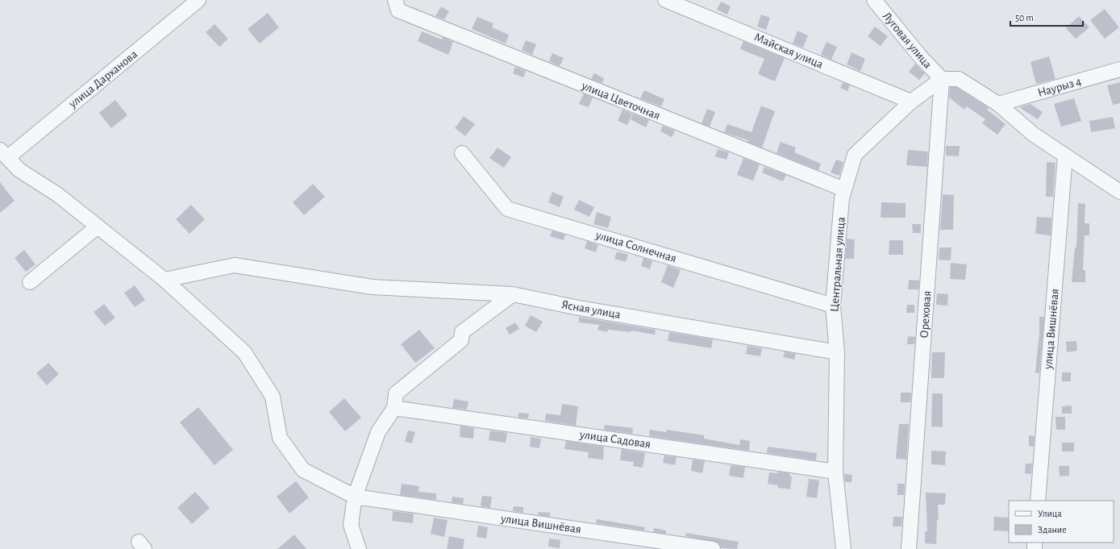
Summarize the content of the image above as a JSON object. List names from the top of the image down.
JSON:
{
  "streets": {
    "street": [
      "Луговая улица",
      "Майская улица",
      "улица Дарханова",
      "Наурыз 4",
      "улица Цветочная",
      "улица Солнечная",
      "Центральная улица",
      "Ясная улица",
      "Ореховая",
      "улица Вишнёвая",
      "улица Садовая"
    ]
  },
  "crossings": [
    ["Луговая улица", "Центральная улица"],
    ["Луговая улица", "Ореховая"],
    ["Майская улица", "Центральная улица"],
    ["улица Дарханова", "улица Вишнёвая"],
    ["улица Цветочная", "Центральная улица"],
    ["улица Солнечная", "Центральная улица"],
    ["Центральная улица", "Ясная улица"],
    ["Центральная улица", "Ореховая"],
    ["Центральная улица", "улица Садовая"],
    ["Ясная улица", "улица Вишнёвая"]
  ],
  "legend": ["Улица", "Здание"],
  "scale_bar": "50 m"
}
